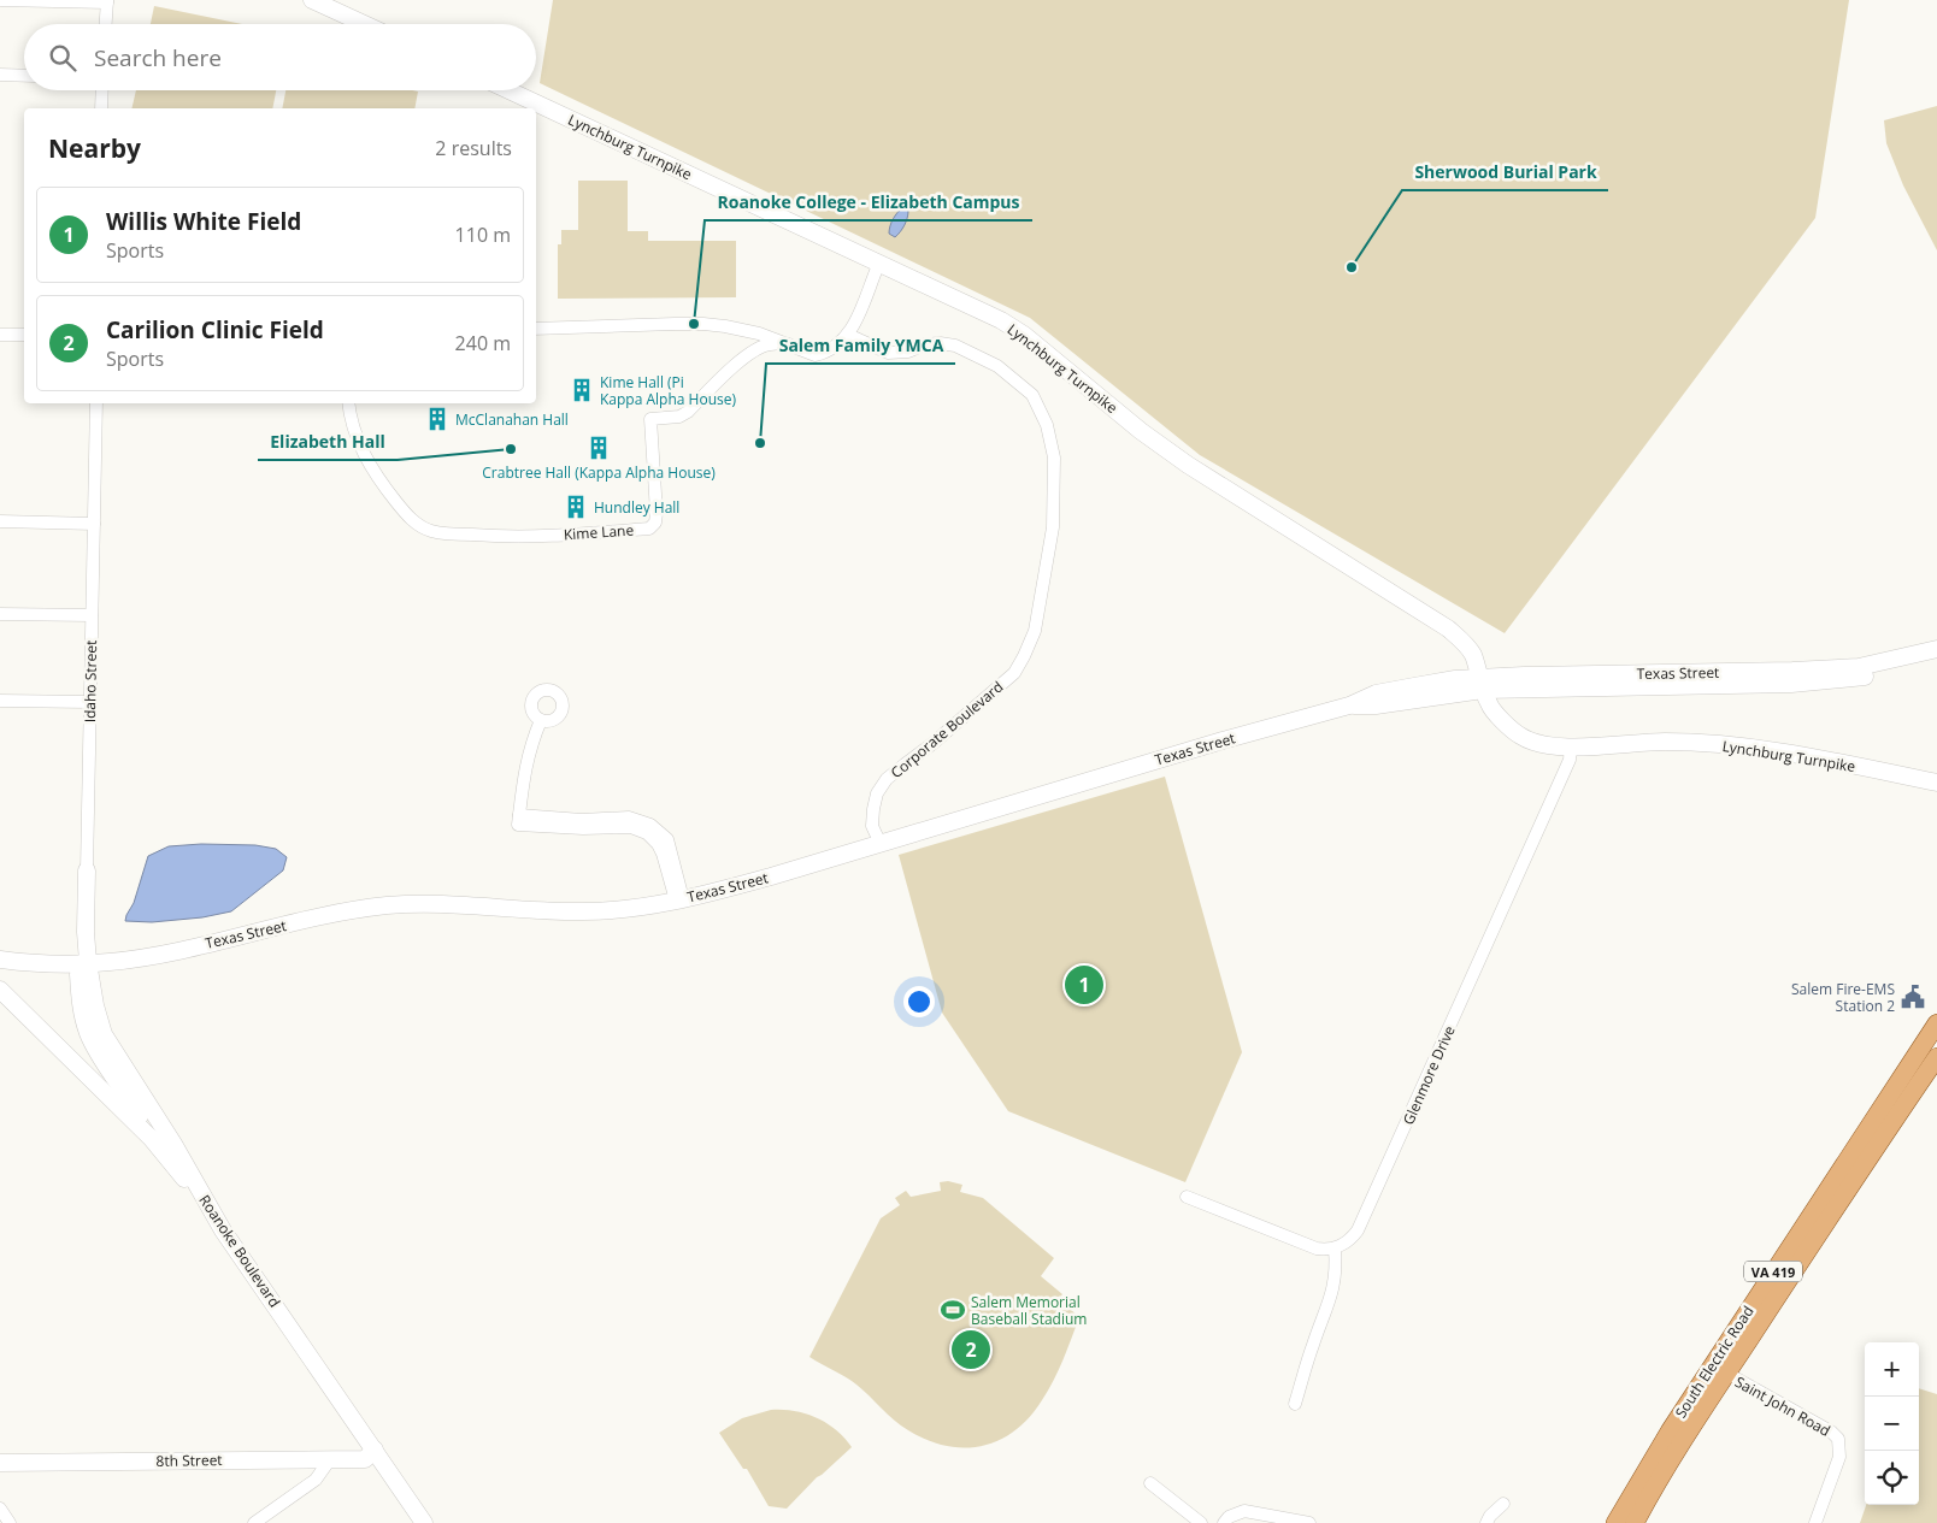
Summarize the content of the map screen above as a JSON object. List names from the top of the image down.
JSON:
{
  "streets": {
    "main road": [
      "Lynchburg Turnpike",
      "Texas Street",
      "Idaho Street",
      "Roanoke Boulevard",
      "VA 419",
      "South Electric Road",
      "8th Street"
    ],
    "street": [
      "Kime Lane",
      "Corporate Boulevard",
      "Glenmore Drive",
      "Saint John Road"
    ]
  },
  "crossings": [
    ["Lynchburg Turnpike", "Texas Street"],
    ["Lynchburg Turnpike", "Glenmore Drive"],
    ["Kime Lane", "Corporate Boulevard"],
    ["Texas Street", "Idaho Street"],
    ["Texas Street", "Corporate Boulevard"],
    ["Texas Street", "Roanoke Boulevard"],
    ["Idaho Street", "Roanoke Boulevard"],
    ["Roanoke Boulevard", "8th Street"],
    ["South Electric Road", "Saint John Road"]
  ],
  "places": {
    "other": [
      "Sherwood Burial Park",
      "Roanoke College - Elizabeth Campus",
      "Salem Family YMCA",
      "Elizabeth Hall"
    ],
    "building": [
      "Kime Hall (Pi Kappa Alpha House)",
      "McClanahan Hall",
      "Crabtree Hall (Kappa Alpha House)",
      "Hundley Hall"
    ],
    "public building": ["Salem Fire-EMS Station 2"],
    "sports": ["Salem Memorial Baseball Stadium"]
  },
  "page": {
    "search": "Search here",
    "heading": ["Nearby", "2 results"],
    "list": [
      {
        "mark": "1",
        "name": "Willis White Field",
        "note": "Sports",
        "value": "110 m"
      },
      {
        "mark": "2",
        "name": "Carilion Clinic Field",
        "note": "Sports",
        "value": "240 m"
      }
    ],
    "pins": ["1", "2"],
    "map_buttons": ["+", "−"]
  }
}
